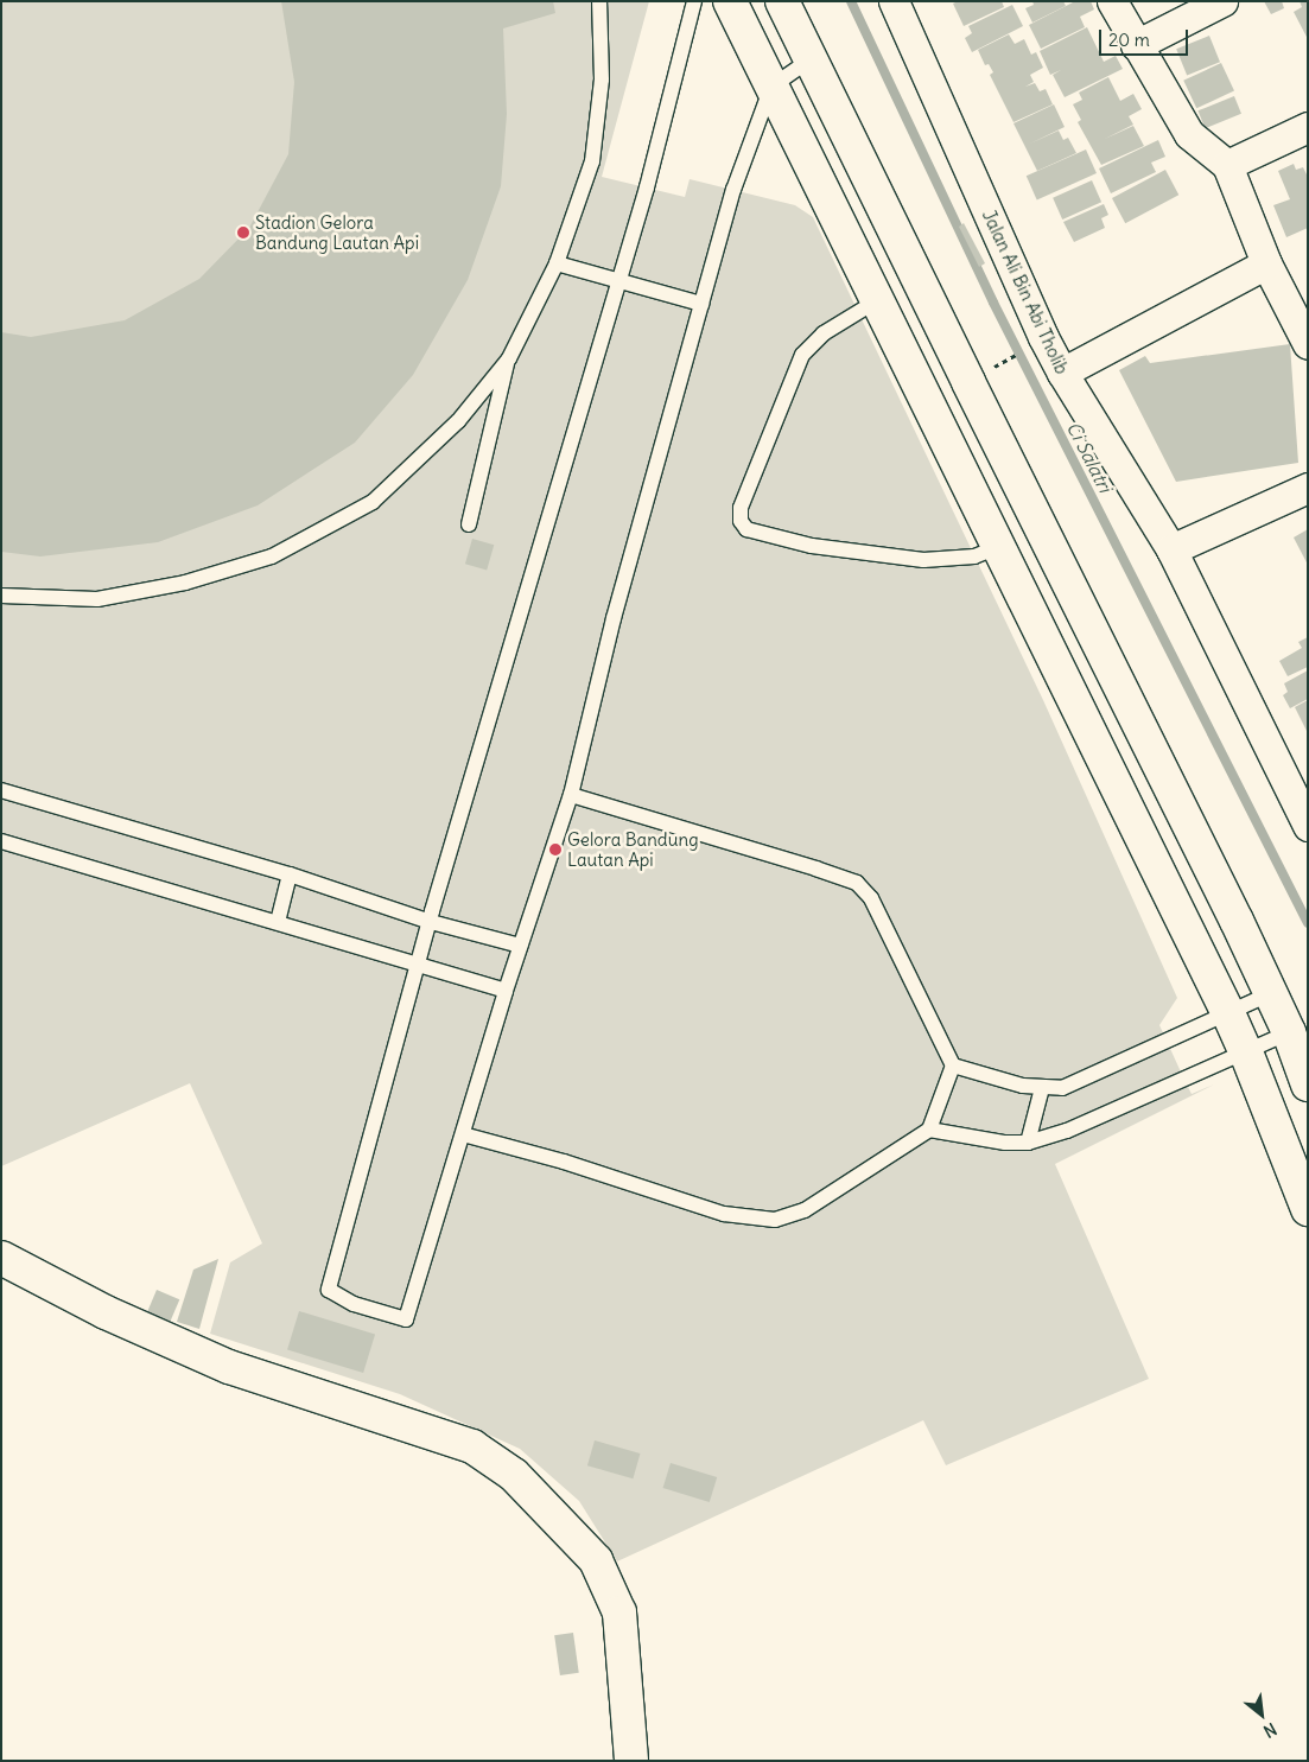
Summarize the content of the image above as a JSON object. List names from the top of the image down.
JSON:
{
  "streets": {
    "street": ["Jalan Ali Bin Abi Tholib"]
  },
  "water": ["Ci Salatri"],
  "places": ["Stadion Gelora Bandung Lautan Api", "Gelora Bandung Lautan Api"],
  "scale_bar": "20 m",
  "north": "bottom right"
}
